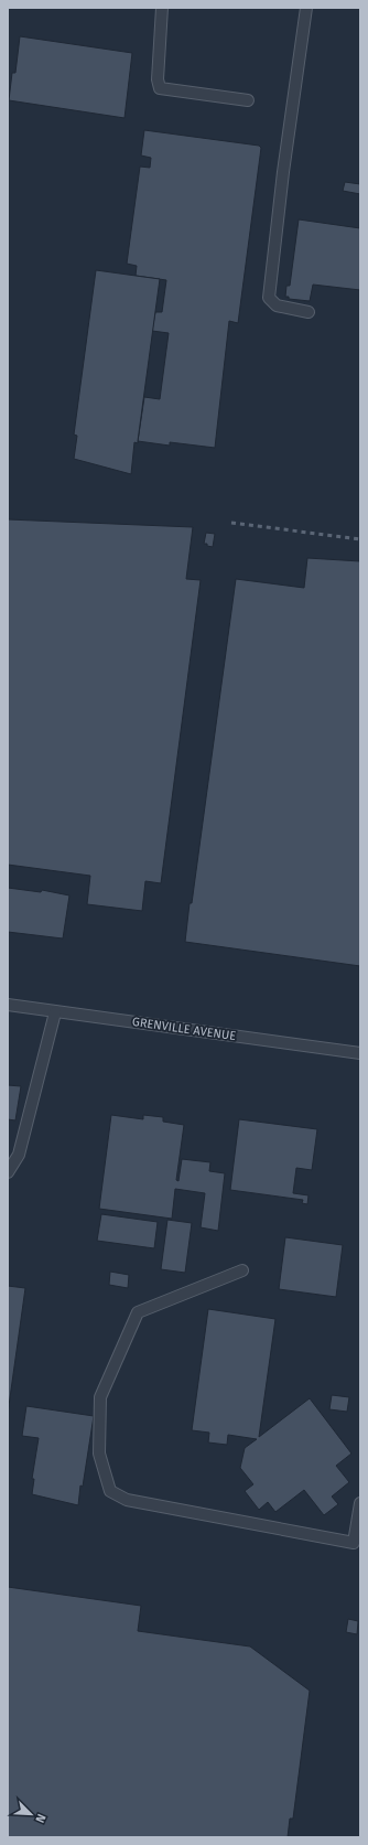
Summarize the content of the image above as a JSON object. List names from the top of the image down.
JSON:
{
  "streets": {
    "lane": ["GRENVILLE AVENUE"]
  },
  "north": "bottom right"
}
